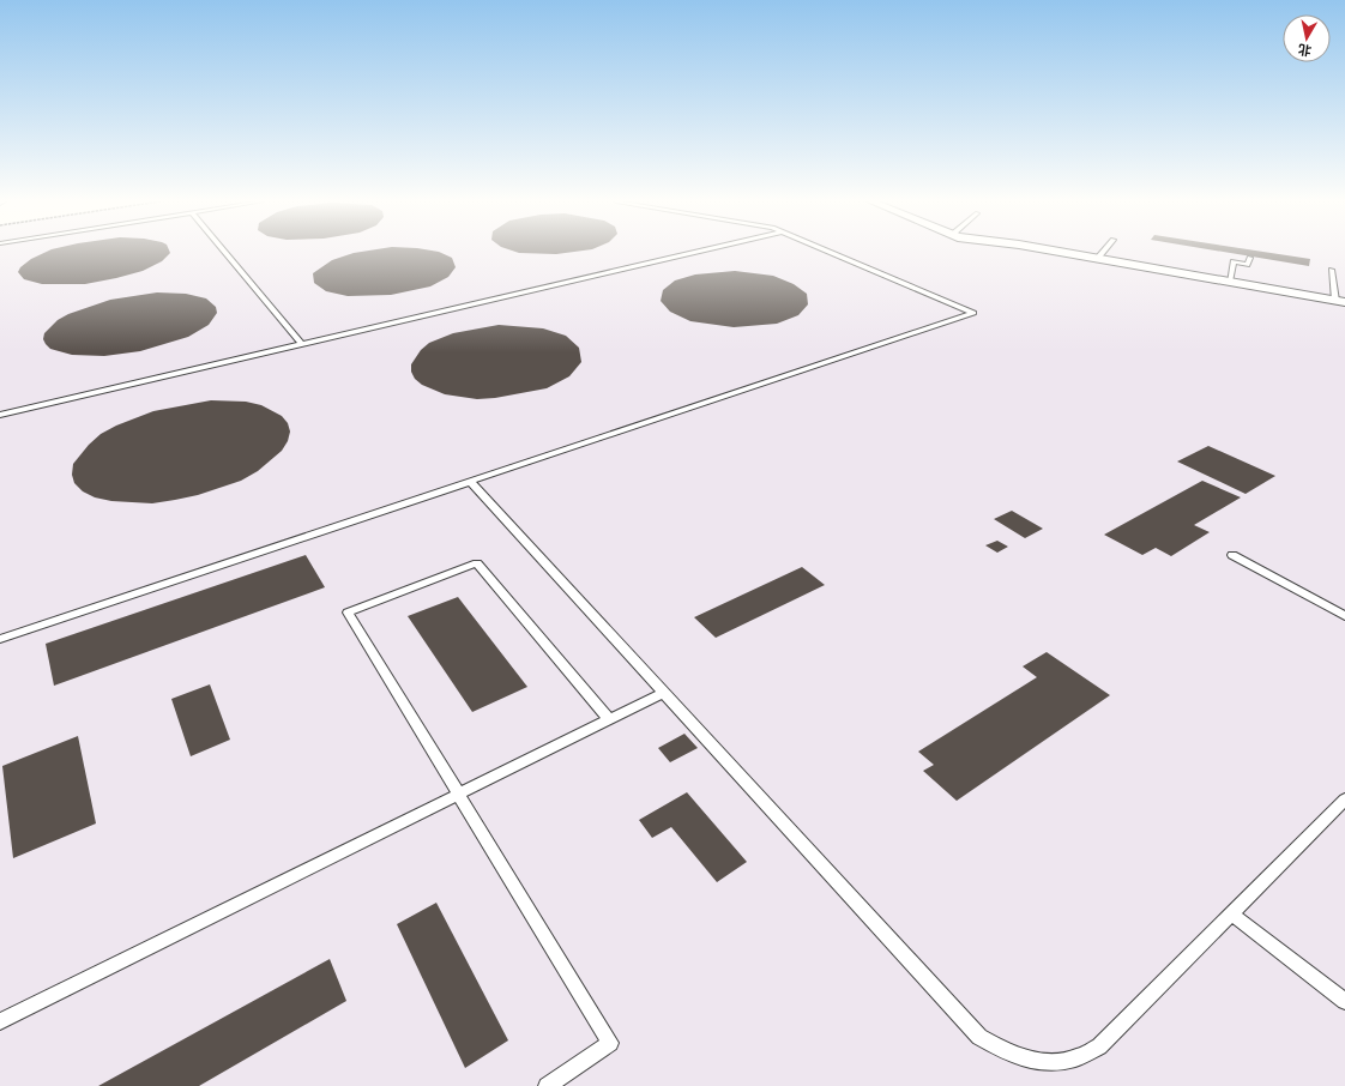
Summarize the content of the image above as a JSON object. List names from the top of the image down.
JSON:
{
  "north": "bottom"
}
